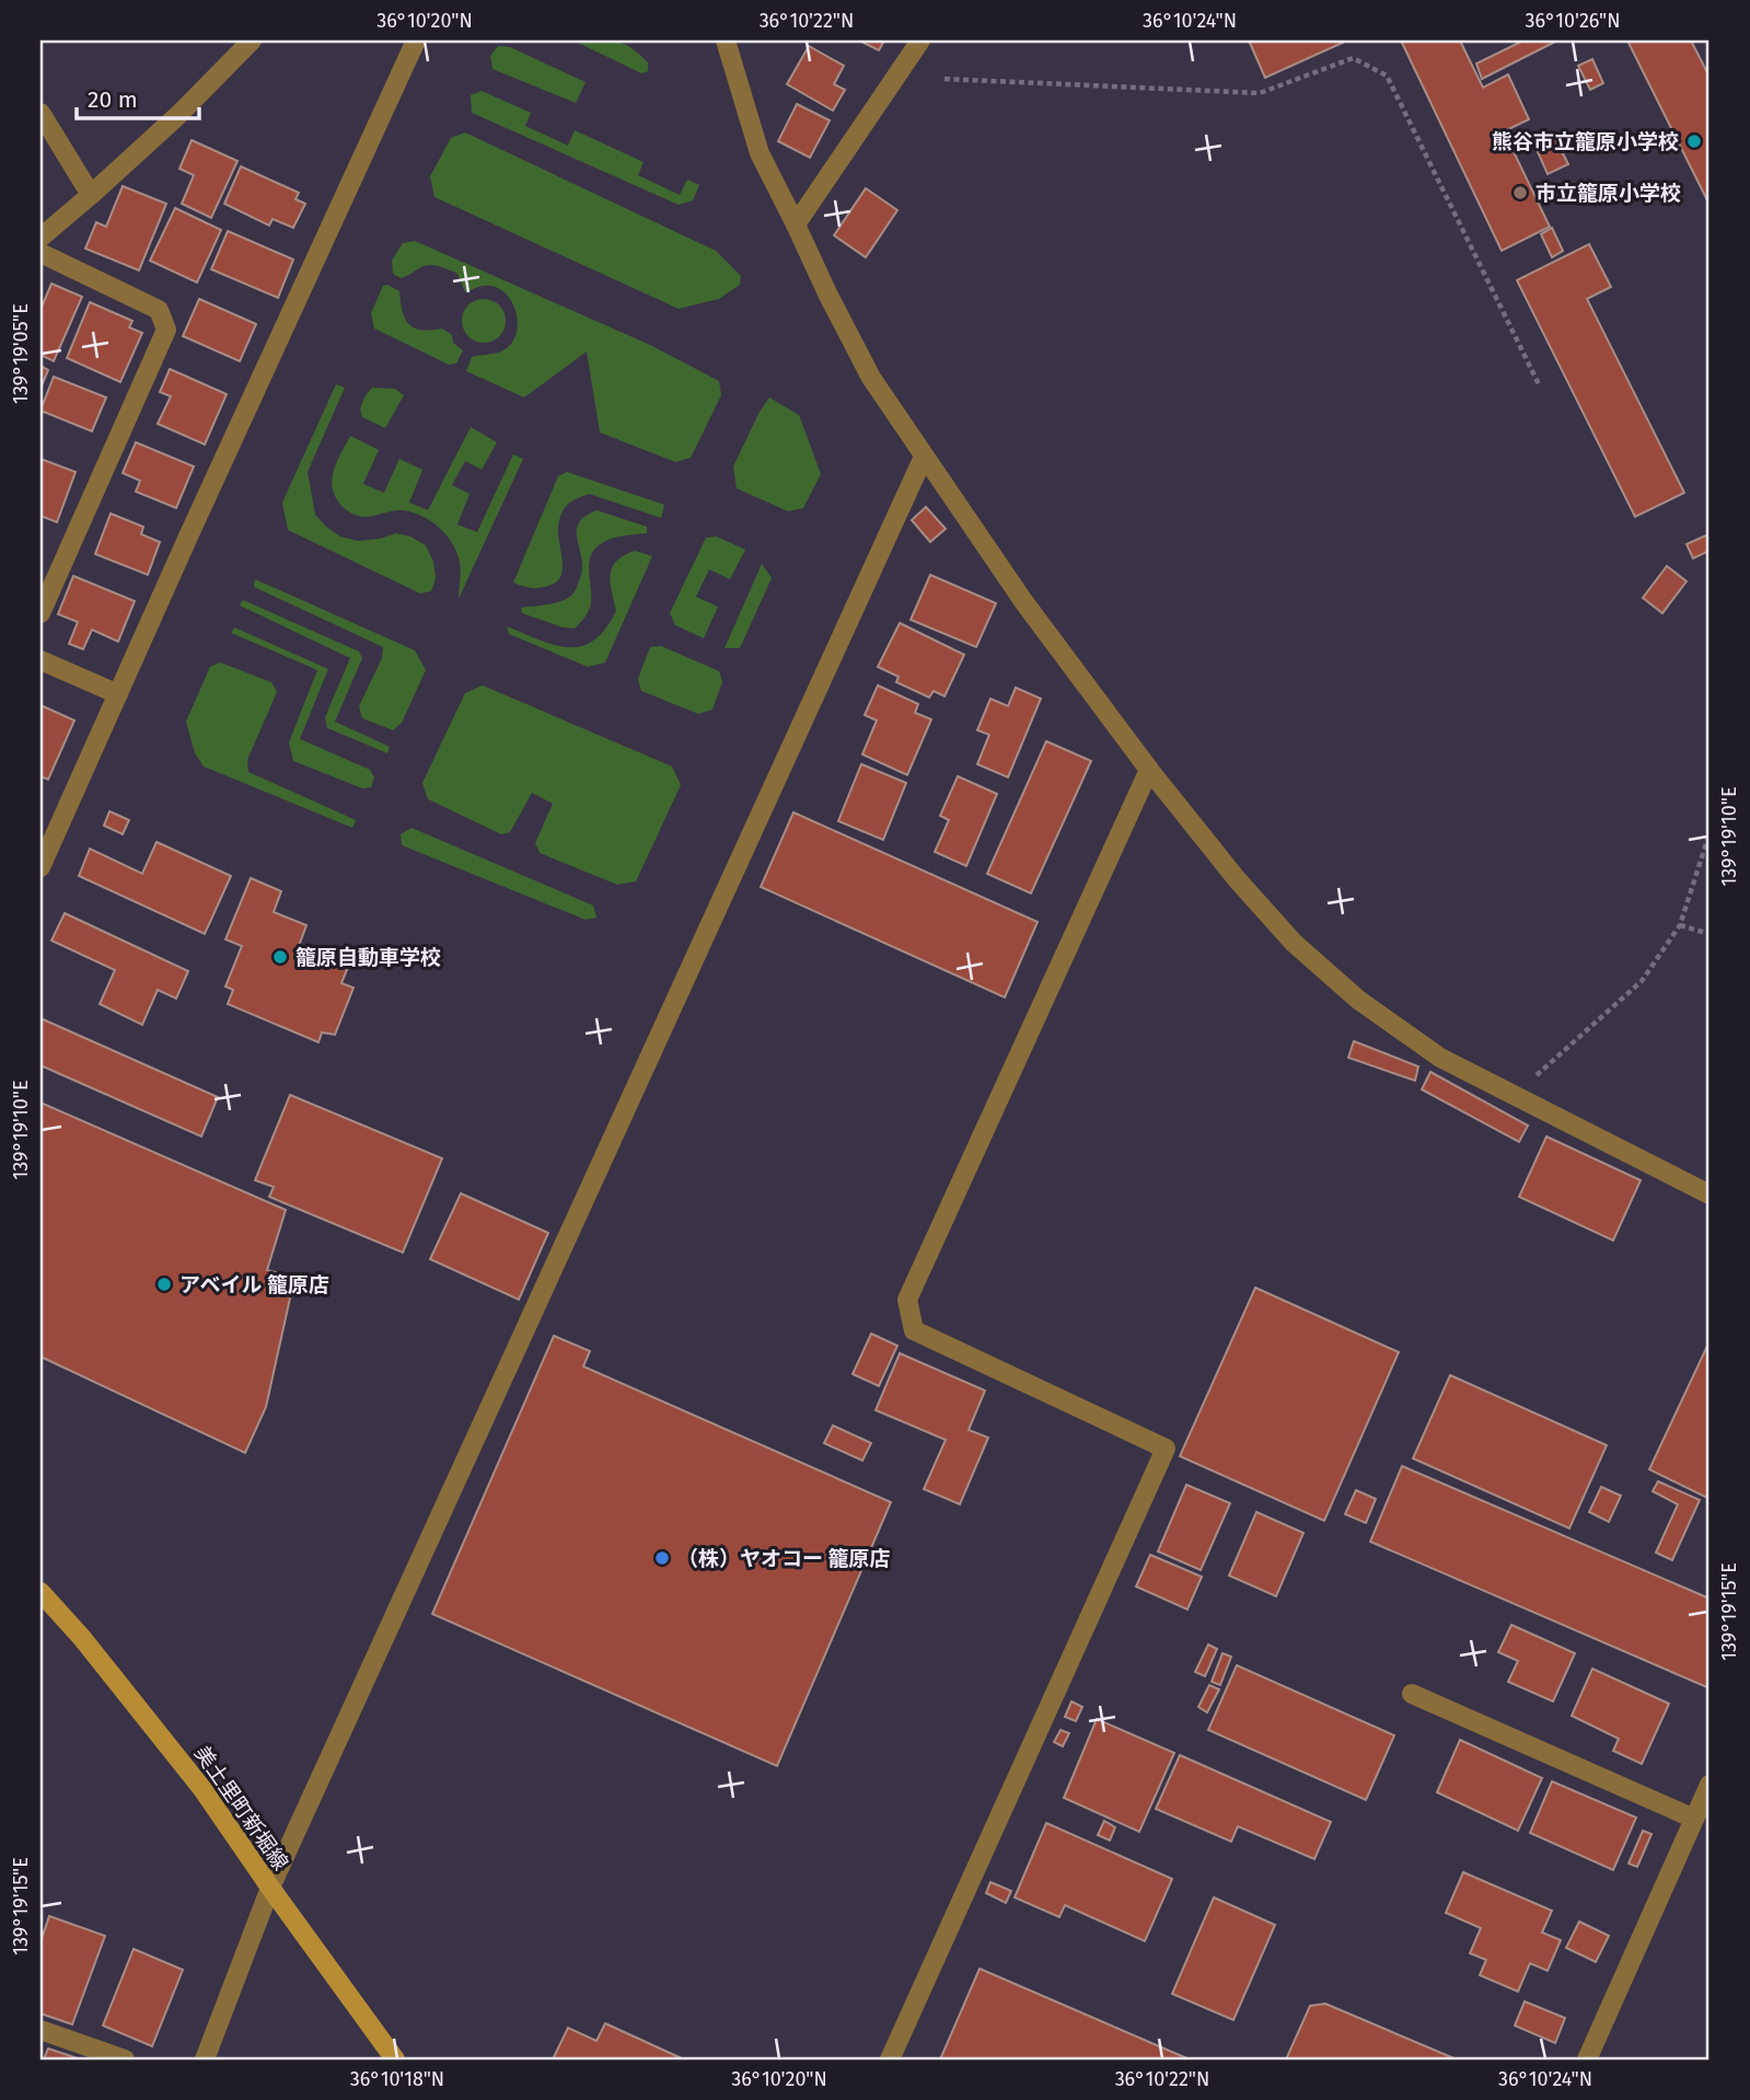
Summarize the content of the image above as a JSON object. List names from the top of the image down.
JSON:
{
  "streets": {
    "main road": ["美土里町新堀線"]
  },
  "places": [
    "熊谷市立籠原小学校",
    "市立籠原小学校",
    "籠原自動車学校",
    "アベイル 籠原店",
    "（株）ヤオコー 籠原店"
  ],
  "scale_bar": "20 m",
  "coordinates": [
    "36°10'20\"N",
    "36°10'22\"N",
    "36°10'24\"N",
    "36°10'26\"N",
    "139°19'05\"E",
    "139°19'10\"E",
    "139°19'15\"E",
    "36°10'18\"N"
  ]
}
